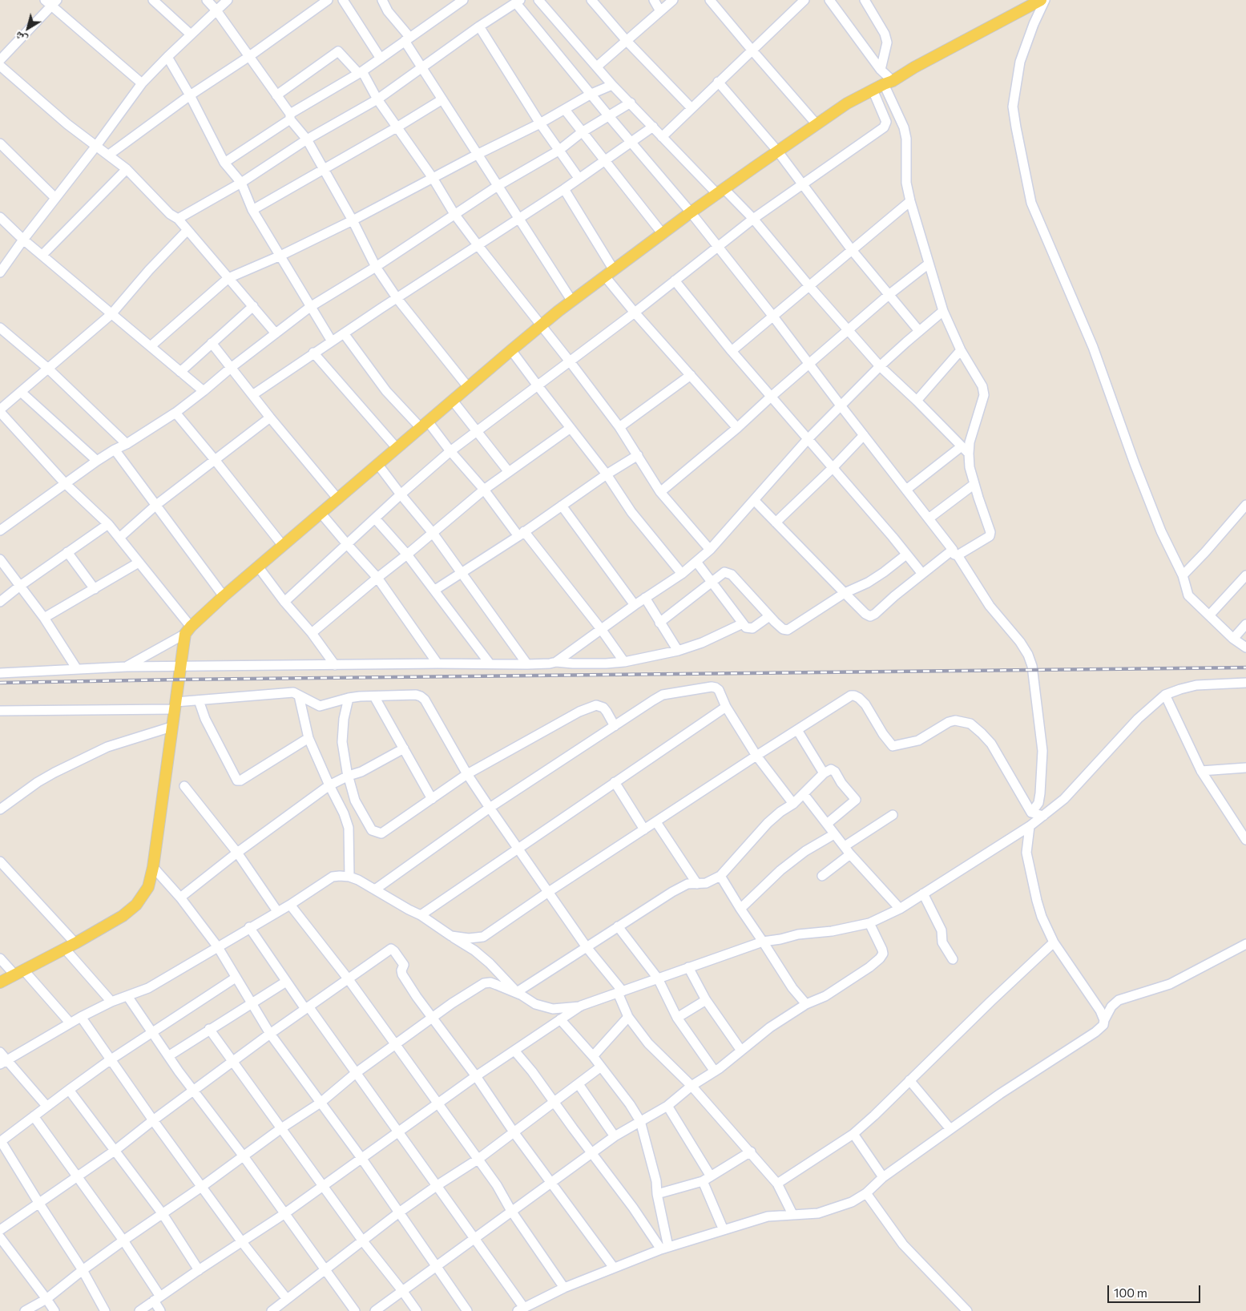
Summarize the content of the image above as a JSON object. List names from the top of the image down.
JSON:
{
  "scale_bar": "100 m",
  "north": "bottom left"
}
